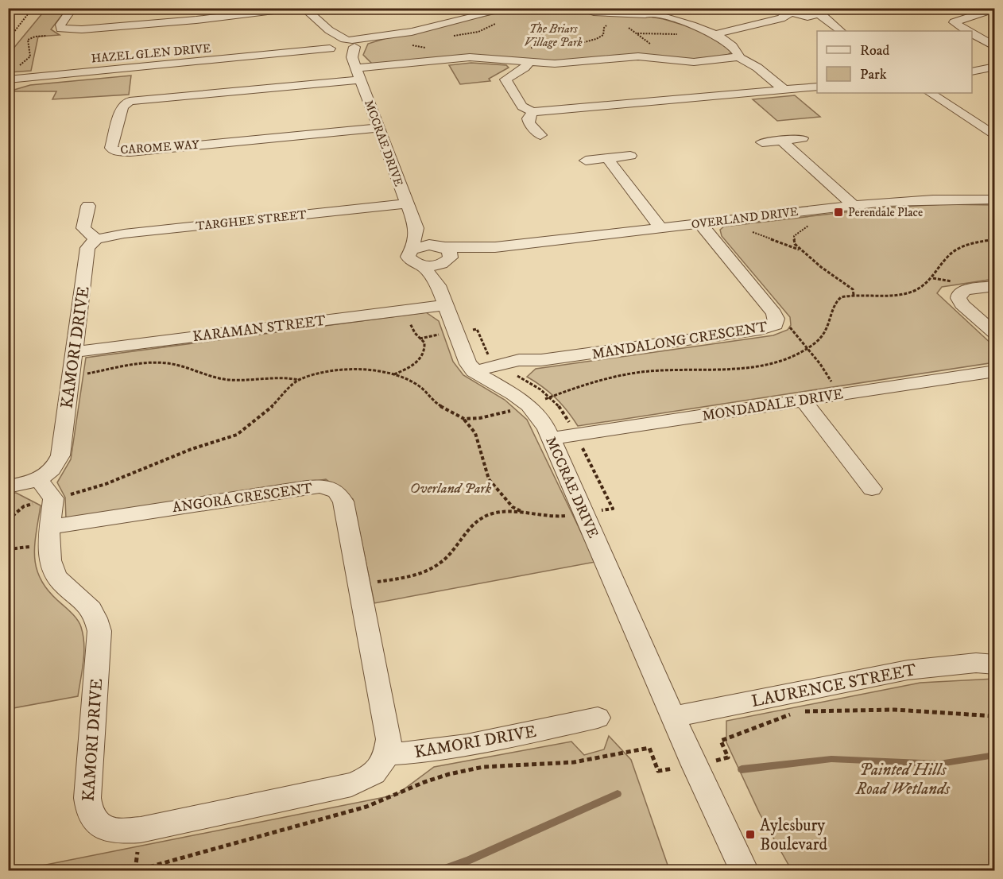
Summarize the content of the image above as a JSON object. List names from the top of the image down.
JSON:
{
  "streets": {
    "street": [
      "HAZEL GLEN DRIVE",
      "MCCRAE DRIVE",
      "CAROME WAY",
      "OVERLAND DRIVE",
      "TARGHEE STREET",
      "KARAMAN STREET",
      "MANDALONG CRESCENT",
      "KAMORI DRIVE",
      "MONDADALE DRIVE",
      "ANGORA CRESCENT",
      "LAURENCE STREET"
    ]
  },
  "crossings": [
    ["HAZEL GLEN DRIVE", "MCCRAE DRIVE"],
    ["HAZEL GLEN DRIVE", "CAROME WAY"],
    ["MCCRAE DRIVE", "CAROME WAY"],
    ["MCCRAE DRIVE", "TARGHEE STREET"],
    ["MCCRAE DRIVE", "KARAMAN STREET"],
    ["MCCRAE DRIVE", "MANDALONG CRESCENT"],
    ["MCCRAE DRIVE", "MONDADALE DRIVE"],
    ["MCCRAE DRIVE", "LAURENCE STREET"],
    ["OVERLAND DRIVE", "MANDALONG CRESCENT"],
    ["TARGHEE STREET", "KAMORI DRIVE"],
    ["KARAMAN STREET", "KAMORI DRIVE"],
    ["KAMORI DRIVE", "ANGORA CRESCENT"]
  ],
  "parks": ["The Briars Village Park", "Overland Park", "Painted Hills Road Wetlands"],
  "places": {
    "transit": ["Perendale Place", "Aylesbury Boulevard"]
  },
  "legend": ["Road", "Park"]
}
